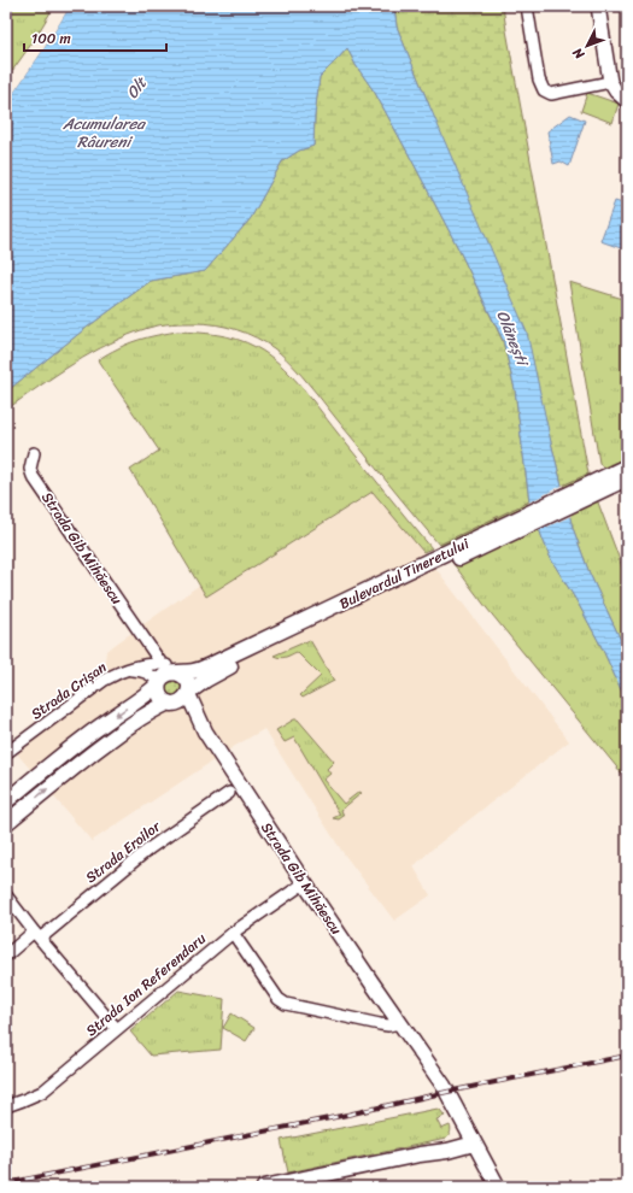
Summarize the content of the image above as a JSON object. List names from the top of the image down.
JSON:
{
  "streets": {
    "main road": ["Strada Gib Mihăescu", "Bulevardul Tineretului"],
    "street": ["Strada Crișan", "Strada Eroilor", "Strada Ion Referendaru"]
  },
  "crossings": [
    ["Strada Gib Mihăescu", "Bulevardul Tineretului"],
    ["Strada Gib Mihăescu", "Strada Crișan"],
    ["Strada Gib Mihăescu", "Strada Ion Referendaru"],
    ["Bulevardul Tineretului", "Strada Crișan"]
  ],
  "water": ["Olt", "Acumularea Râureni", "Olănești"],
  "scale_bar": "100 m",
  "north": "bottom left"
}
